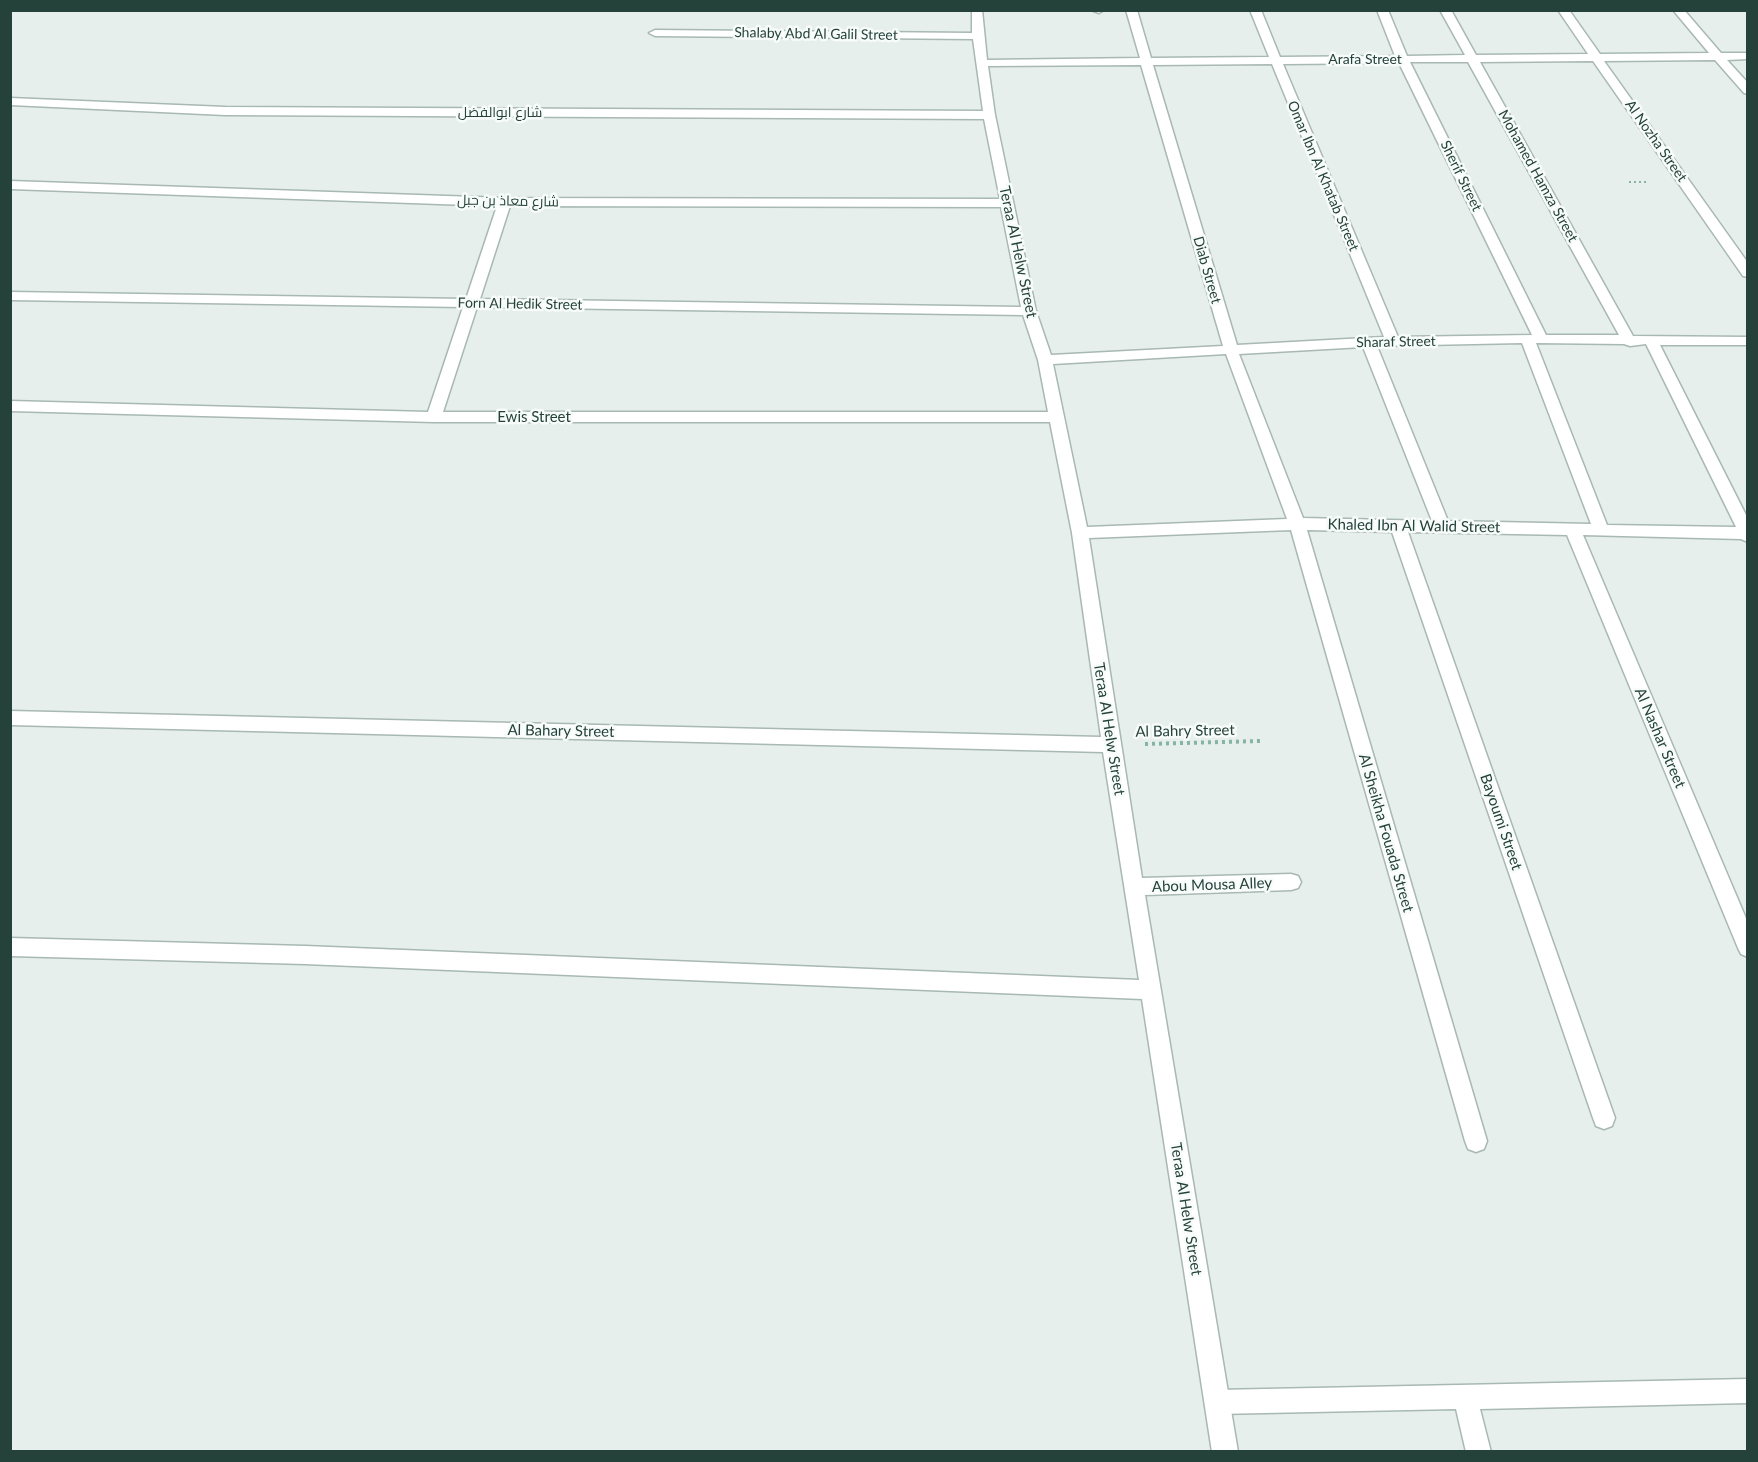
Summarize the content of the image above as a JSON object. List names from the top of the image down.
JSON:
{
  "streets": {
    "street": [
      "Shalaby Abd Al Galil Street",
      "Arafa Street",
      "شارع ابوالفضل",
      "Al Nozha Street",
      "Omar Ibn Al Khatab Street",
      "Sherif Street",
      "Mohamed Hamza Street",
      "شارع معاذ بن جبل",
      "Teraa Al Helw Street",
      "Diab Street",
      "Forn Al Hedik Street",
      "Sharaf Street",
      "Ewis Street",
      "Khaled Ibn Al Walid Street",
      "Al Bahary Street",
      "Al Nashar Street",
      "Bayoumi Street",
      "Al Sheikha Fouada Street",
      "Abou Mousa Alley"
    ],
    "path": ["Al Bahry Street"]
  },
  "crossings": [
    ["Shalaby Abd Al Galil Street", "Teraa Al Helw Street"],
    ["Arafa Street", "Al Nozha Street"],
    ["Arafa Street", "Omar Ibn Al Khatab Street"],
    ["Arafa Street", "Sherif Street"],
    ["Arafa Street", "Mohamed Hamza Street"],
    ["Arafa Street", "Teraa Al Helw Street"],
    ["Arafa Street", "Diab Street"],
    ["شارع ابوالفضل", "Teraa Al Helw Street"],
    ["Omar Ibn Al Khatab Street", "Sharaf Street"],
    ["Sherif Street", "Sharaf Street"],
    ["Sherif Street", "Khaled Ibn Al Walid Street"],
    ["Mohamed Hamza Street", "Sharaf Street"],
    ["شارع معاذ بن جبل", "Teraa Al Helw Street"],
    ["Teraa Al Helw Street", "Forn Al Hedik Street"],
    ["Teraa Al Helw Street", "Sharaf Street"],
    ["Teraa Al Helw Street", "Ewis Street"],
    ["Teraa Al Helw Street", "Khaled Ibn Al Walid Street"],
    ["Teraa Al Helw Street", "Al Bahary Street"],
    ["Teraa Al Helw Street", "Al Bahry Street"],
    ["Teraa Al Helw Street", "Abou Mousa Alley"],
    ["Diab Street", "Sharaf Street"],
    ["Diab Street", "Khaled Ibn Al Walid Street"],
    ["Diab Street", "Al Sheikha Fouada Street"],
    ["Khaled Ibn Al Walid Street", "Al Nashar Street"],
    ["Khaled Ibn Al Walid Street", "Bayoumi Street"],
    ["Khaled Ibn Al Walid Street", "Al Sheikha Fouada Street"],
    ["Al Bahary Street", "Al Bahry Street"]
  ]
}
